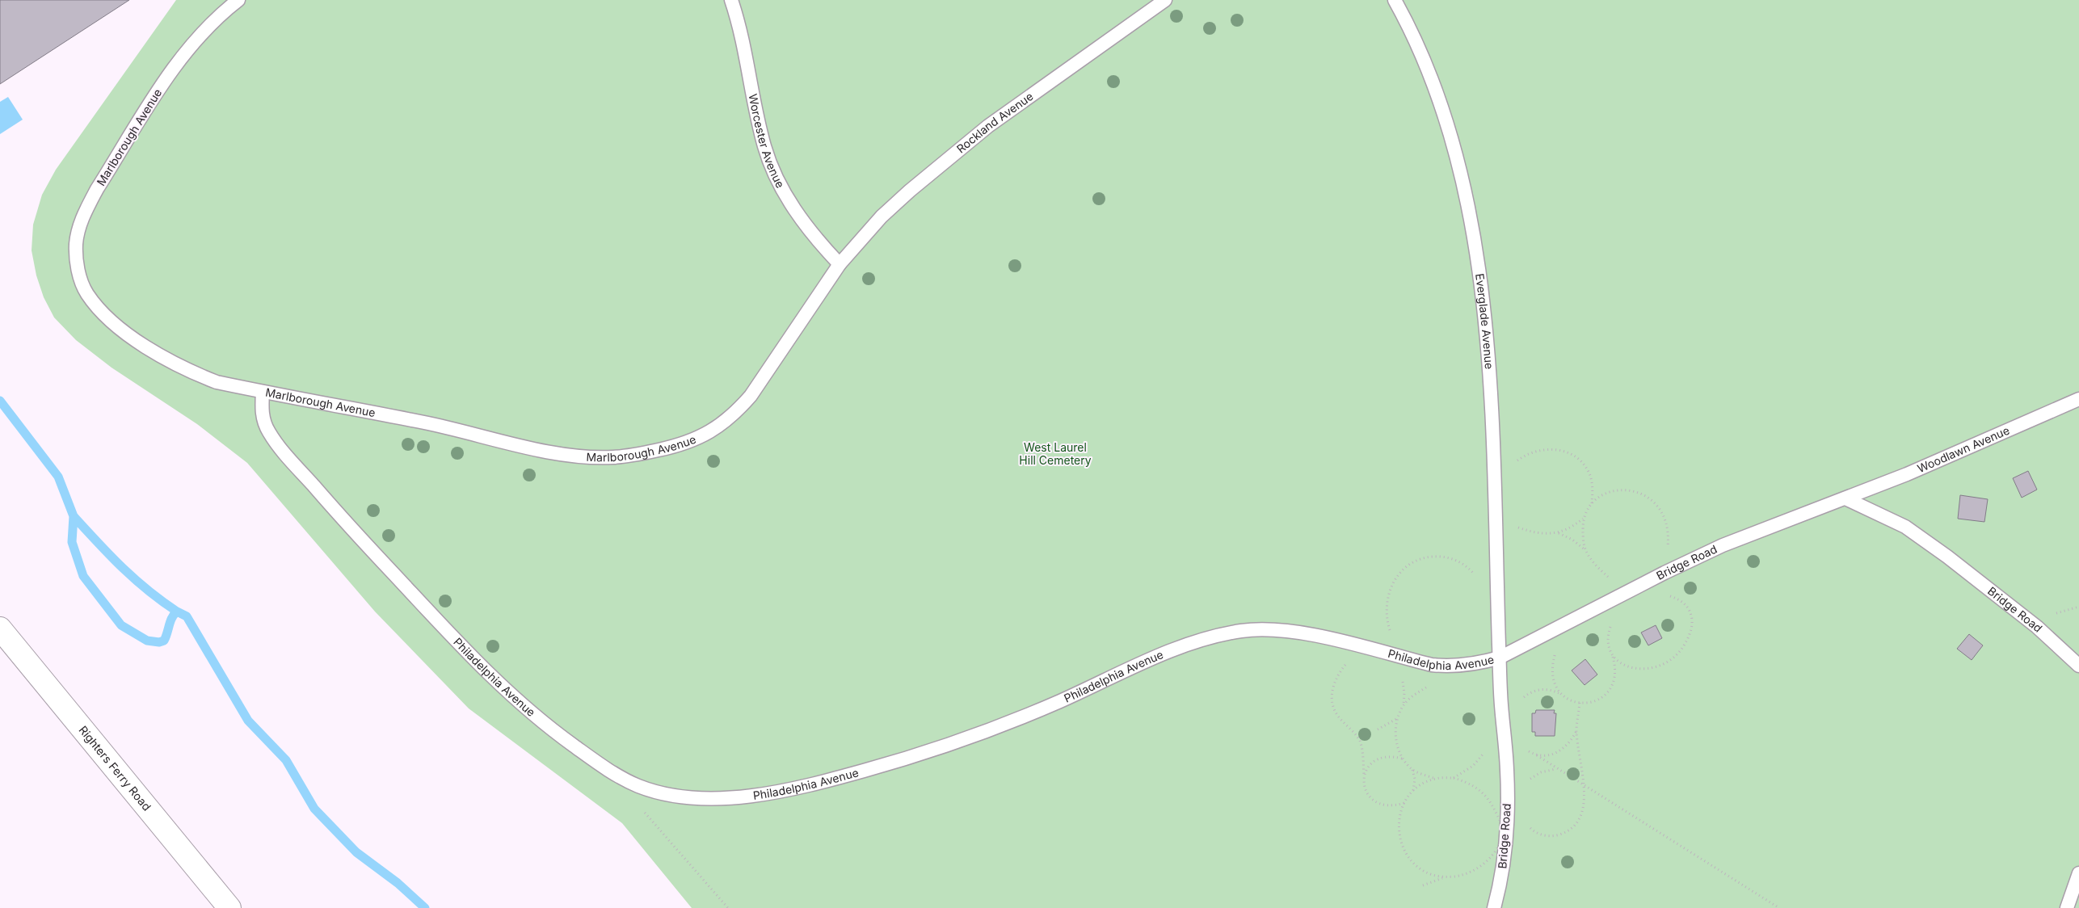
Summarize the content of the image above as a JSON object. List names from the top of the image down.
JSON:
{
  "streets": {
    "street": ["Righters Ferry Road"],
    "lane": [
      "Rockland Avenue",
      "Marlborough Avenue",
      "Worcester Avenue",
      "Everglade Avenue",
      "Woodlawn Avenue",
      "Bridge Road",
      "Philadelphia Avenue"
    ]
  },
  "crossings": [
    ["Rockland Avenue", "Marlborough Avenue"],
    ["Rockland Avenue", "Worcester Avenue"],
    ["Marlborough Avenue", "Worcester Avenue"],
    ["Marlborough Avenue", "Philadelphia Avenue"],
    ["Everglade Avenue", "Bridge Road"],
    ["Everglade Avenue", "Philadelphia Avenue"],
    ["Woodlawn Avenue", "Bridge Road"],
    ["Bridge Road", "Philadelphia Avenue"]
  ],
  "parks": ["West Laurel Hill Cemetery"]
}
